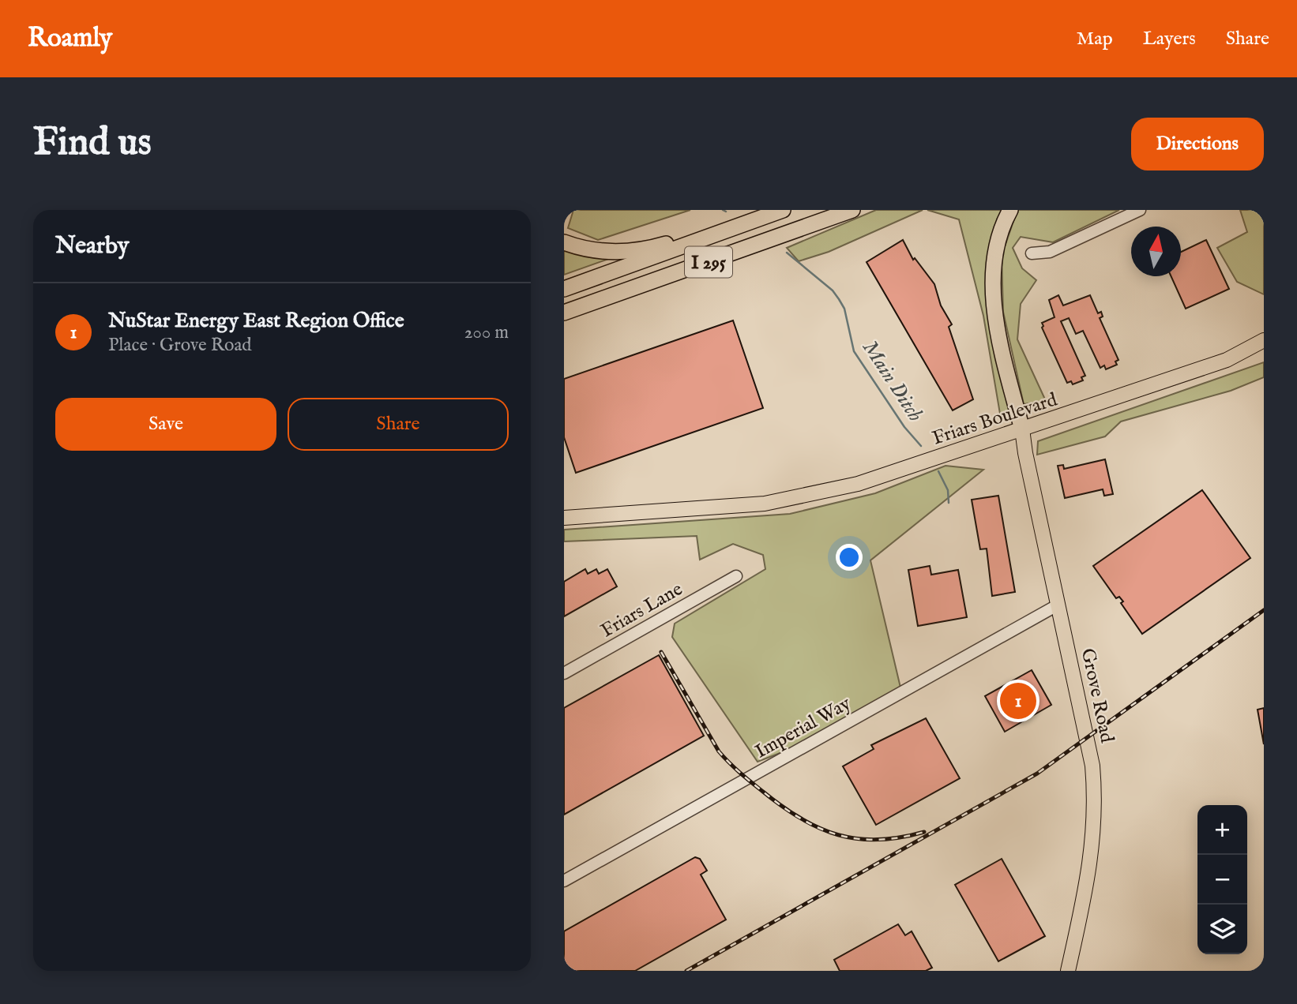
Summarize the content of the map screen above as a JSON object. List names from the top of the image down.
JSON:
{
  "streets": {
    "highway": ["I 295"],
    "main road": ["Friars Boulevard", "Grove Road"],
    "street": ["Friars Lane", "Imperial Way"]
  },
  "crossings": [
    ["Friars Boulevard", "Grove Road"],
    ["Grove Road", "Imperial Way"]
  ],
  "water": ["Main Ditch"],
  "north": "top",
  "page": {
    "header": "Roamly",
    "nav": ["Map", "Layers", "Share"],
    "buttons": [
      "Directions",
      ["Save", "Share"]
    ],
    "title": "Find us",
    "heading": "Nearby",
    "list": [
      {
        "mark": "1",
        "name": "NuStar Energy East Region Office",
        "note": "Place · Grove Road",
        "value": "200 m"
      }
    ],
    "pins": "1",
    "map_buttons": ["+", "−"]
  }
}
